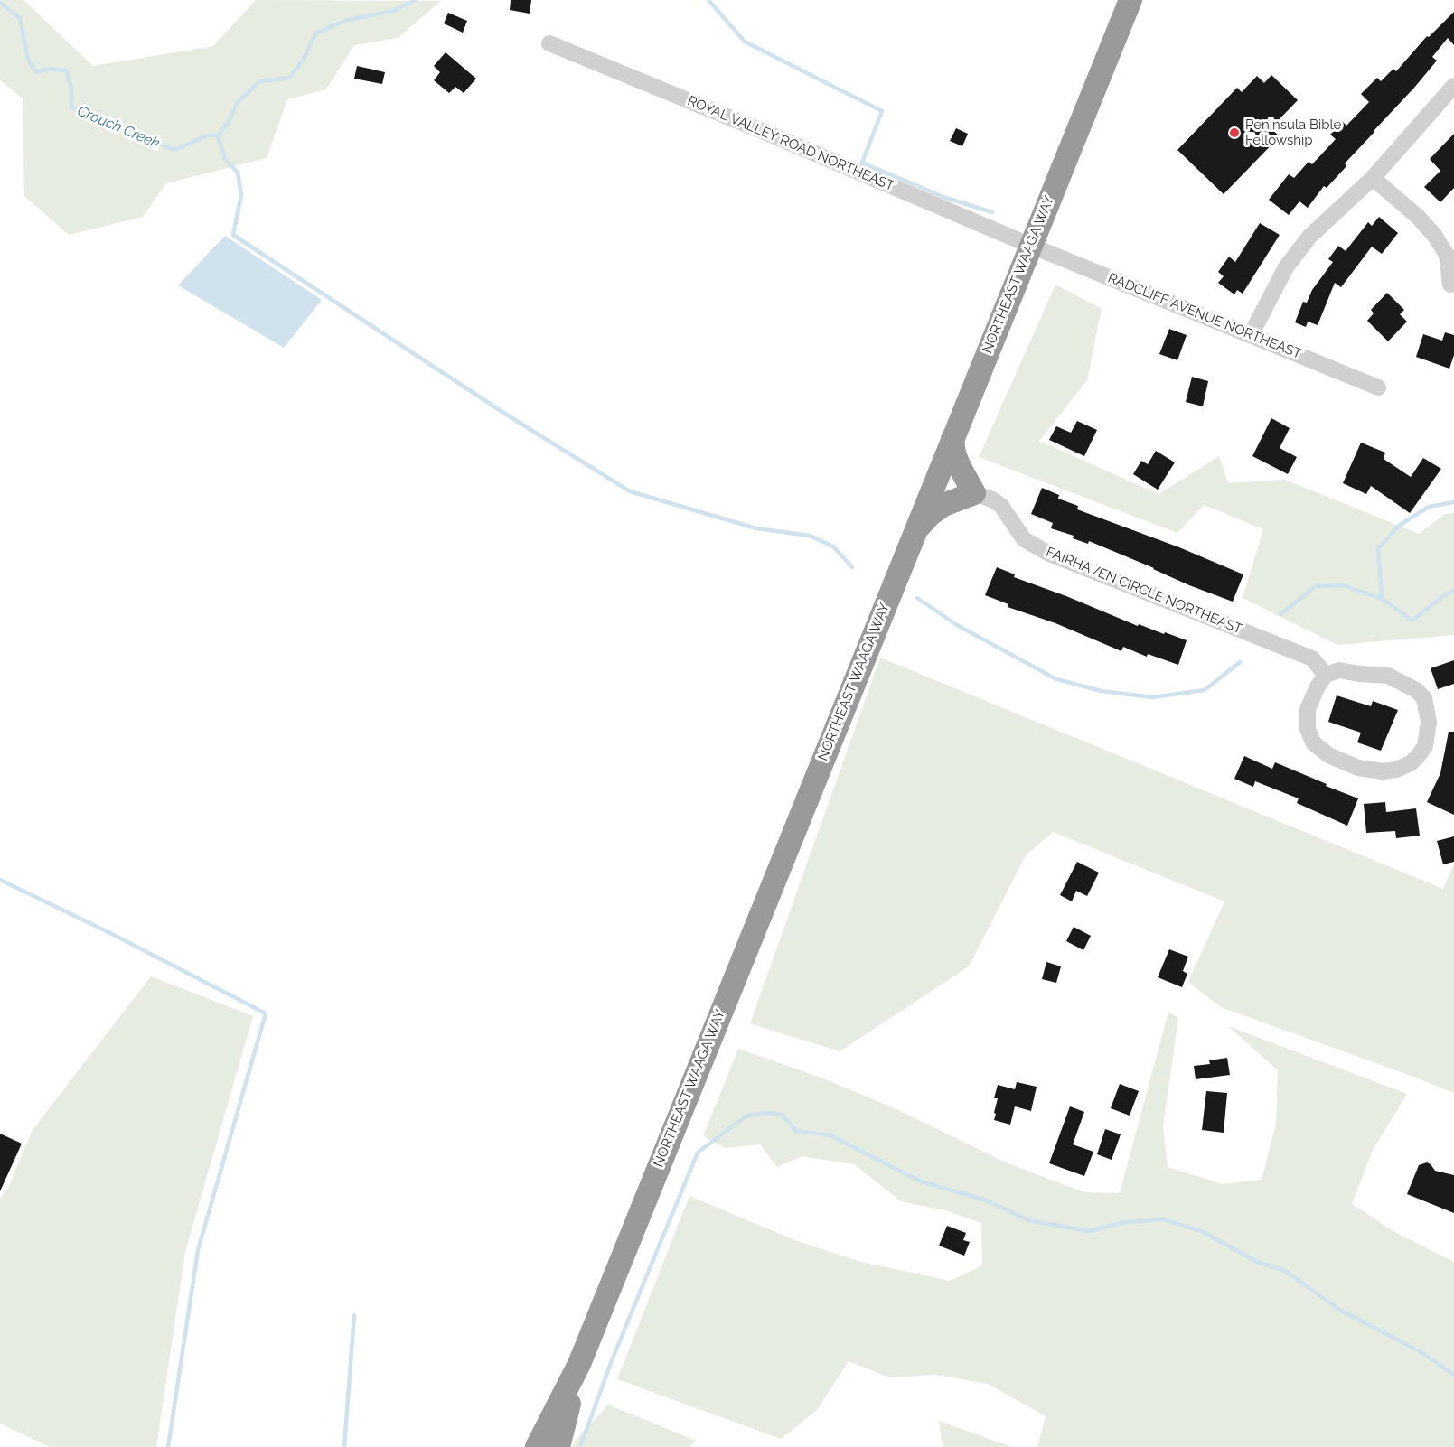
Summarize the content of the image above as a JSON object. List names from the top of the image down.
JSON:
{
  "streets": {
    "highway": ["NORTHEAST WAAGA WAY"],
    "street": ["ROYAL VALLEY ROAD NORTHEAST", "RADCLIFF AVENUE NORTHEAST", "FAIRHAVEN CIRCLE NORTHEAST"]
  },
  "crossings": [
    ["ROYAL VALLEY ROAD NORTHEAST", "NORTHEAST WAAGA WAY"],
    ["ROYAL VALLEY ROAD NORTHEAST", "RADCLIFF AVENUE NORTHEAST"],
    ["NORTHEAST WAAGA WAY", "RADCLIFF AVENUE NORTHEAST"]
  ],
  "water": ["Crouch Creek"],
  "places": ["Peninsula Bible Fellowship"]
}
